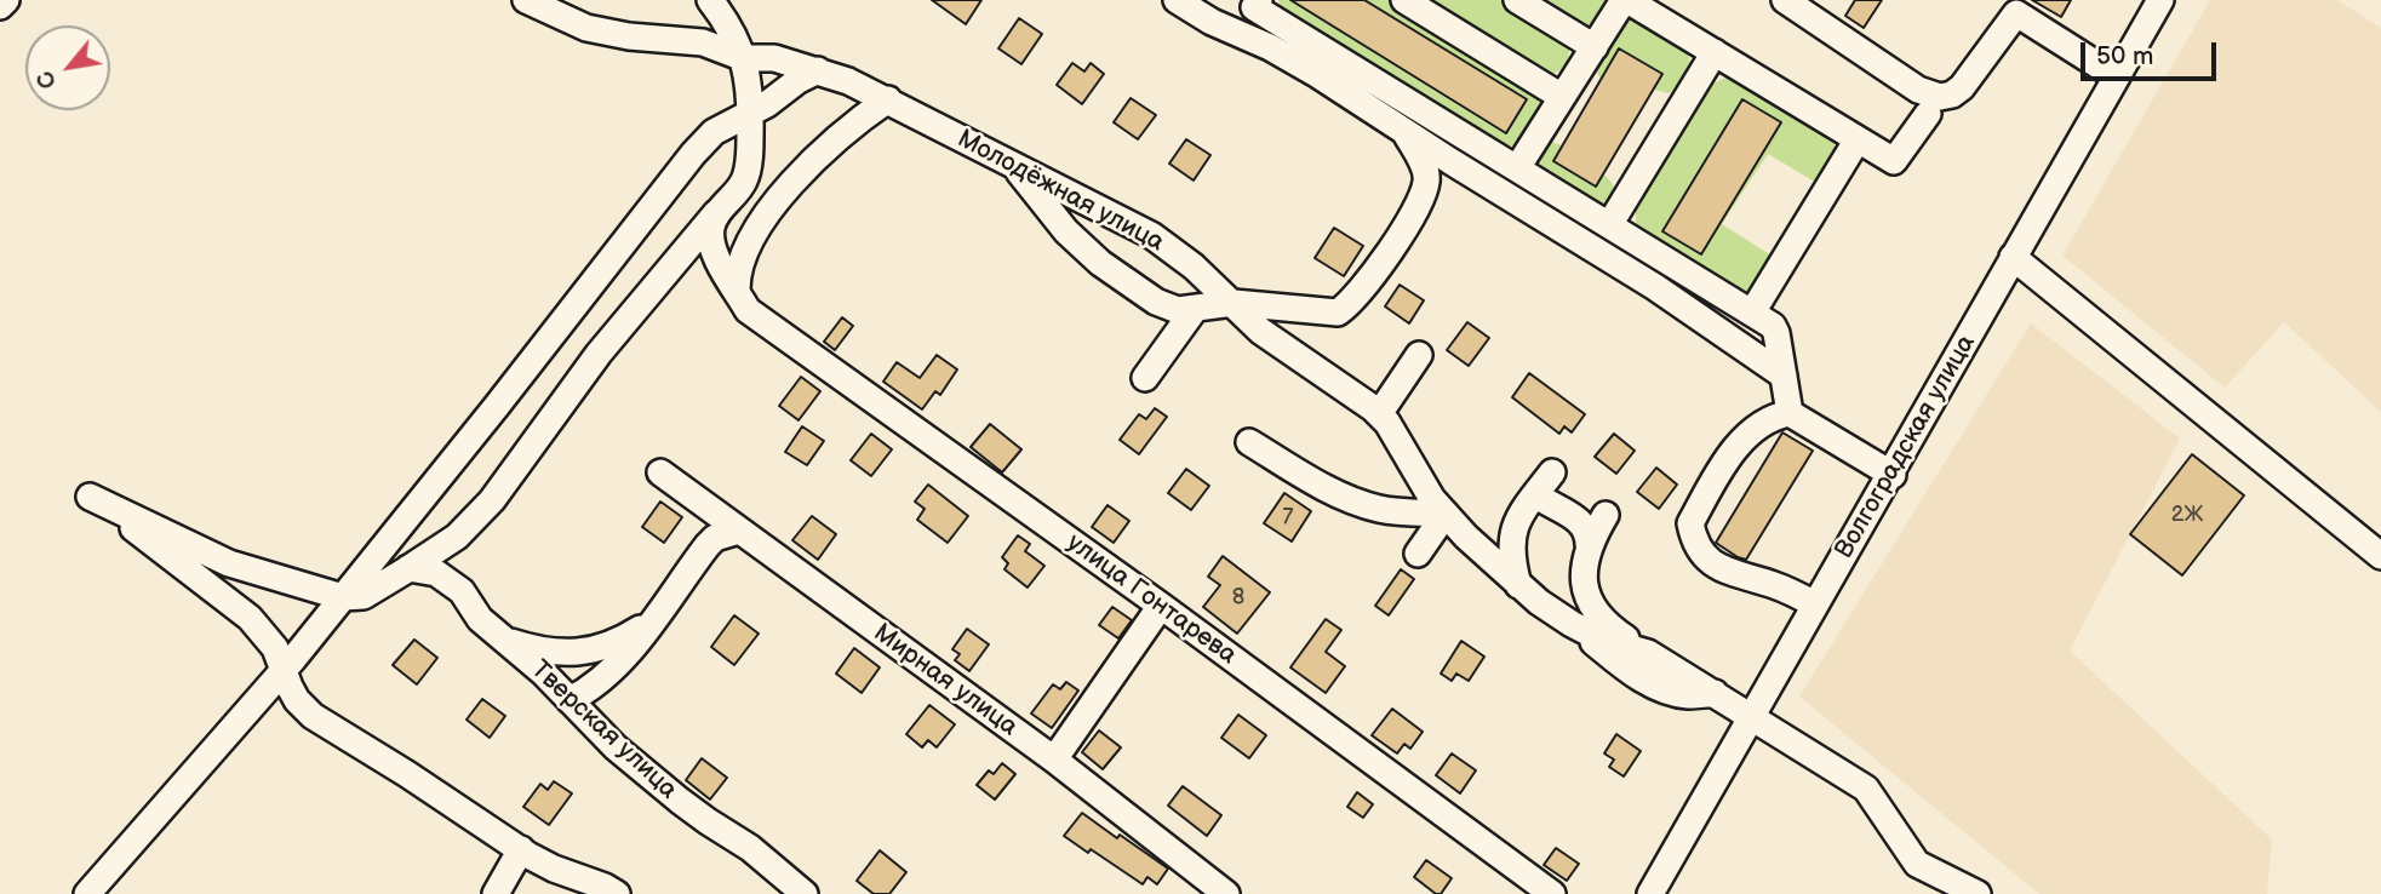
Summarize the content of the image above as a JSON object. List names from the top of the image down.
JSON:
{
  "streets": {
    "street": [
      "Молодёжная улица",
      "Волгоградская улица",
      "улица Гонтарева",
      "Мирная улица",
      "Тверская улица"
    ]
  },
  "crossings": [
    ["Молодёжная улица", "Волгоградская улица"]
  ],
  "house_numbers": ["2Ж", "7", "8"],
  "scale_bar": "50 m",
  "north": "bottom left"
}
